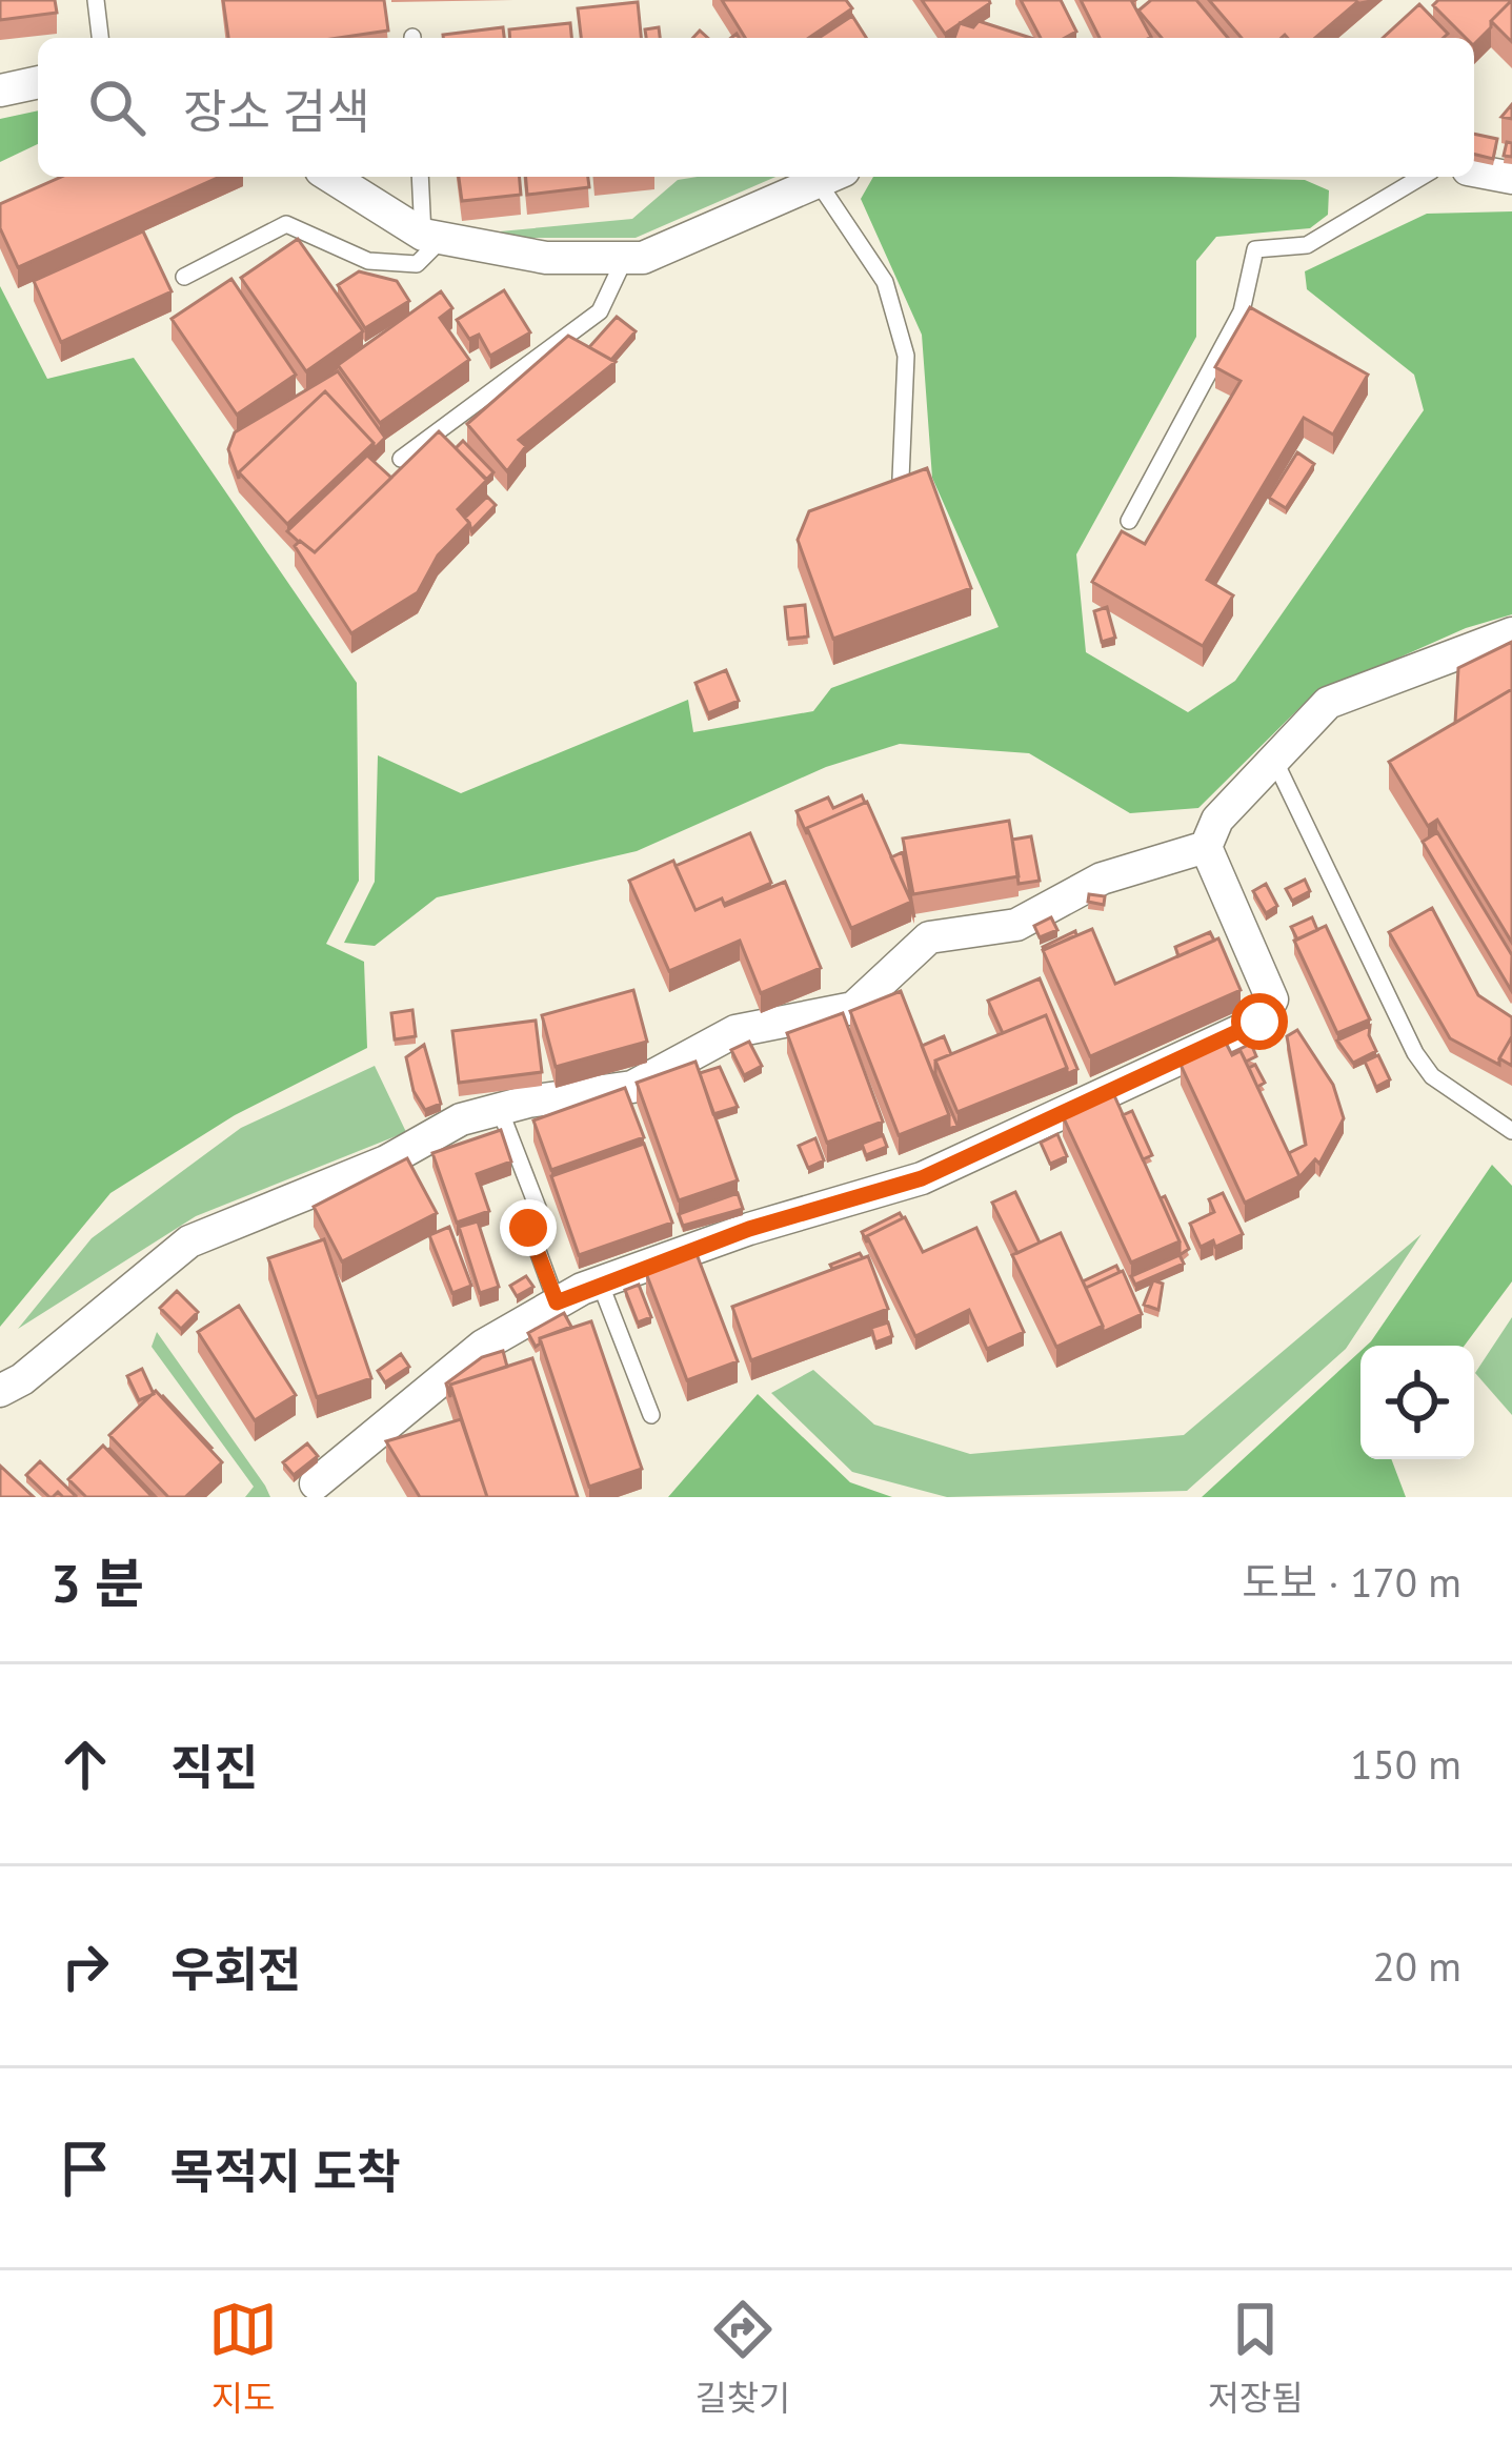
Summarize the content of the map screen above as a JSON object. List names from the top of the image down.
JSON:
{
  "page": {
    "search": "장소 검색",
    "heading": ["3 분", "도보 · 170 m"],
    "list": [
      ["직진", "150 m"],
      ["우회전", "20 m"],
      "목적지 도착"
    ],
    "nav": ["지도", "길찾기", "저장됨"]
  }
}
